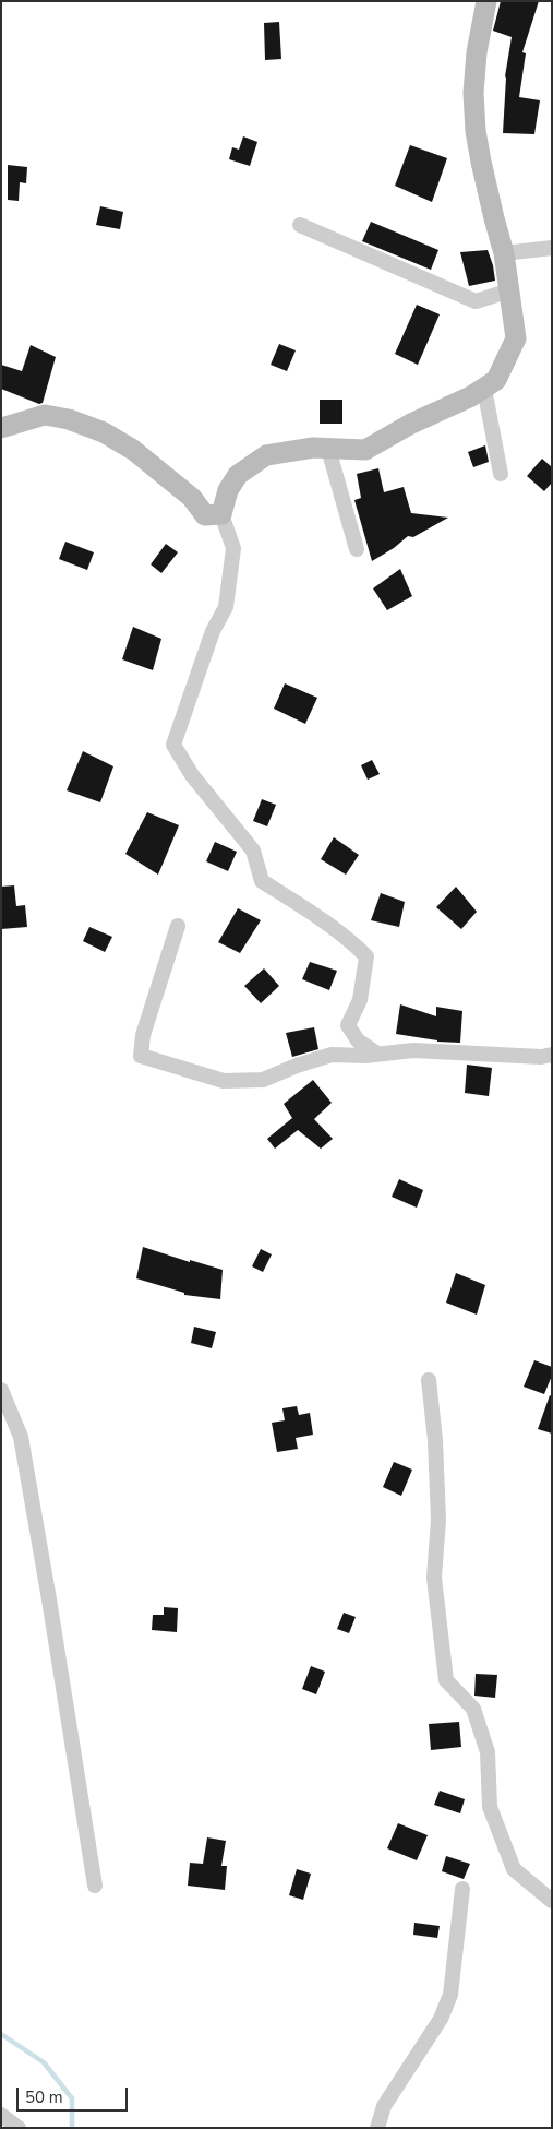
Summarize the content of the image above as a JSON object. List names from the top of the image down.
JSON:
{
  "scale_bar": "50 m"
}
